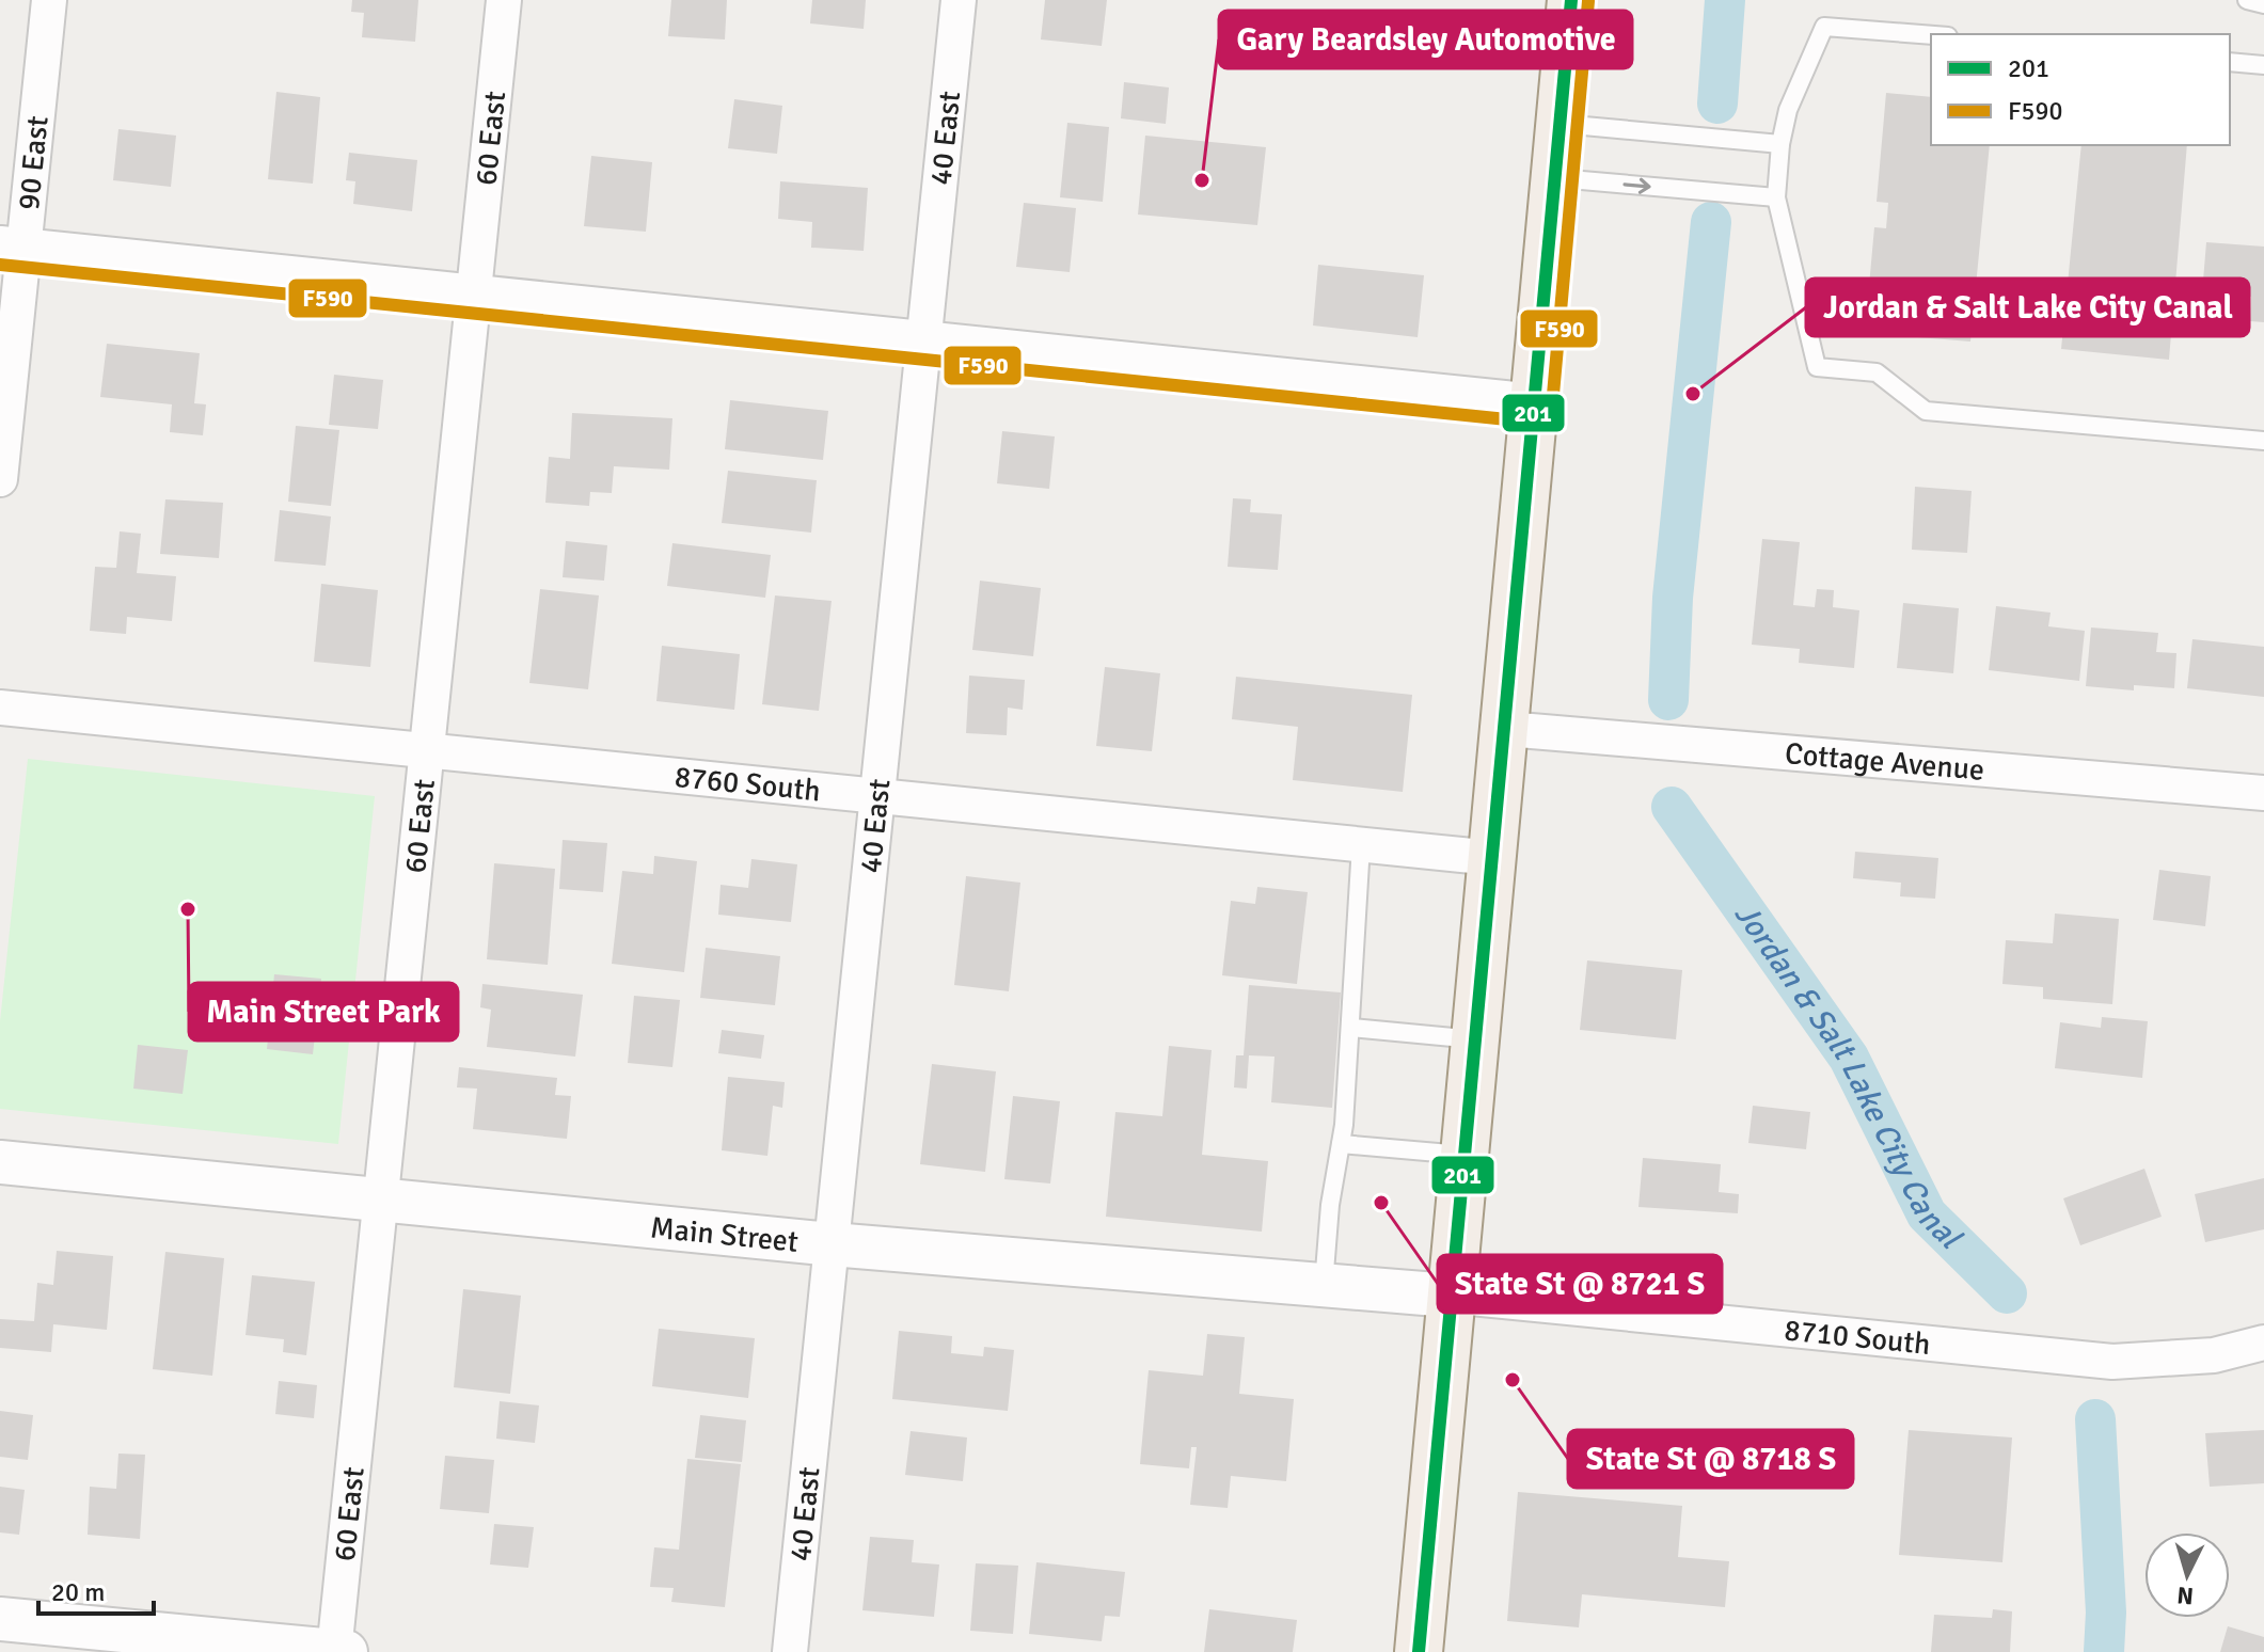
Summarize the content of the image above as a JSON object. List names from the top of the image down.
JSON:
{
  "streets": {
    "street": [
      "60 East",
      "40 East",
      "90 East",
      "Cottage Avenue",
      "8760 South",
      "Main Street",
      "8710 South"
    ]
  },
  "crossings": [
    ["60 East", "8760 South"],
    ["60 East", "Main Street"],
    ["40 East", "8760 South"],
    ["40 East", "Main Street"],
    ["Main Street", "8710 South"]
  ],
  "water": ["Jordan & Salt Lake City Canal"],
  "places": [
    "Gary Beardsley Automotive",
    "Jordan & Salt Lake City Canal",
    "Main Street Park",
    "State St @ 8721 S",
    "State St @ 8718 S"
  ],
  "lines": ["transit line 201", "transit line F590"],
  "legend": ["201", "F590"],
  "scale_bar": "20 m",
  "north": "bottom"
}
